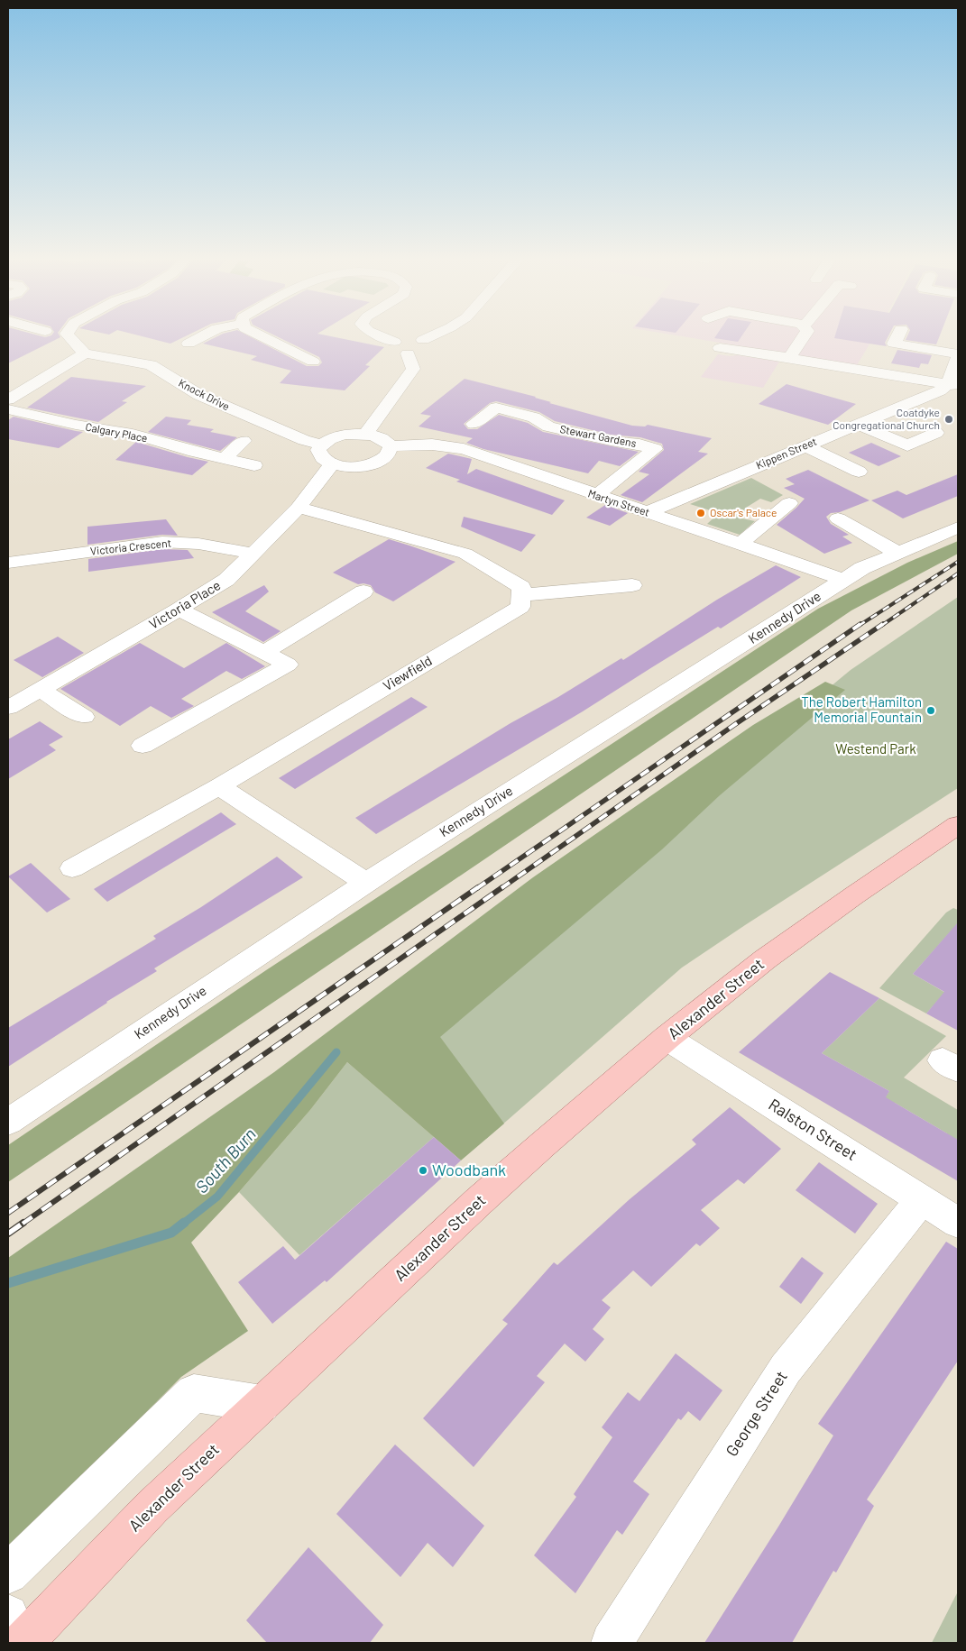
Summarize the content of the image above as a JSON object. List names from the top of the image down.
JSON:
{
  "streets": {
    "main road": ["Alexander Street"],
    "street": [
      "Knock Drive",
      "Calgary Place",
      "Stewart Gardens",
      "Kippen Street",
      "Martyn Street",
      "Victoria Crescent",
      "Victoria Place",
      "Kennedy Drive",
      "Viewfield",
      "Ralston Street",
      "George Street"
    ]
  },
  "crossings": [
    ["Stewart Gardens", "Martyn Street"],
    ["Kippen Street", "Martyn Street"],
    ["Martyn Street", "Kennedy Drive"],
    ["Victoria Crescent", "Victoria Place"],
    ["Alexander Street", "Ralston Street"],
    ["Ralston Street", "George Street"]
  ],
  "water": ["South Burn"],
  "parks": ["Westend Park"],
  "places": [
    "Coatdyke Congregational Church",
    "Oscar's Palace",
    "The Robert Hamilton Memorial Fountain",
    "Woodbank"
  ]
}
